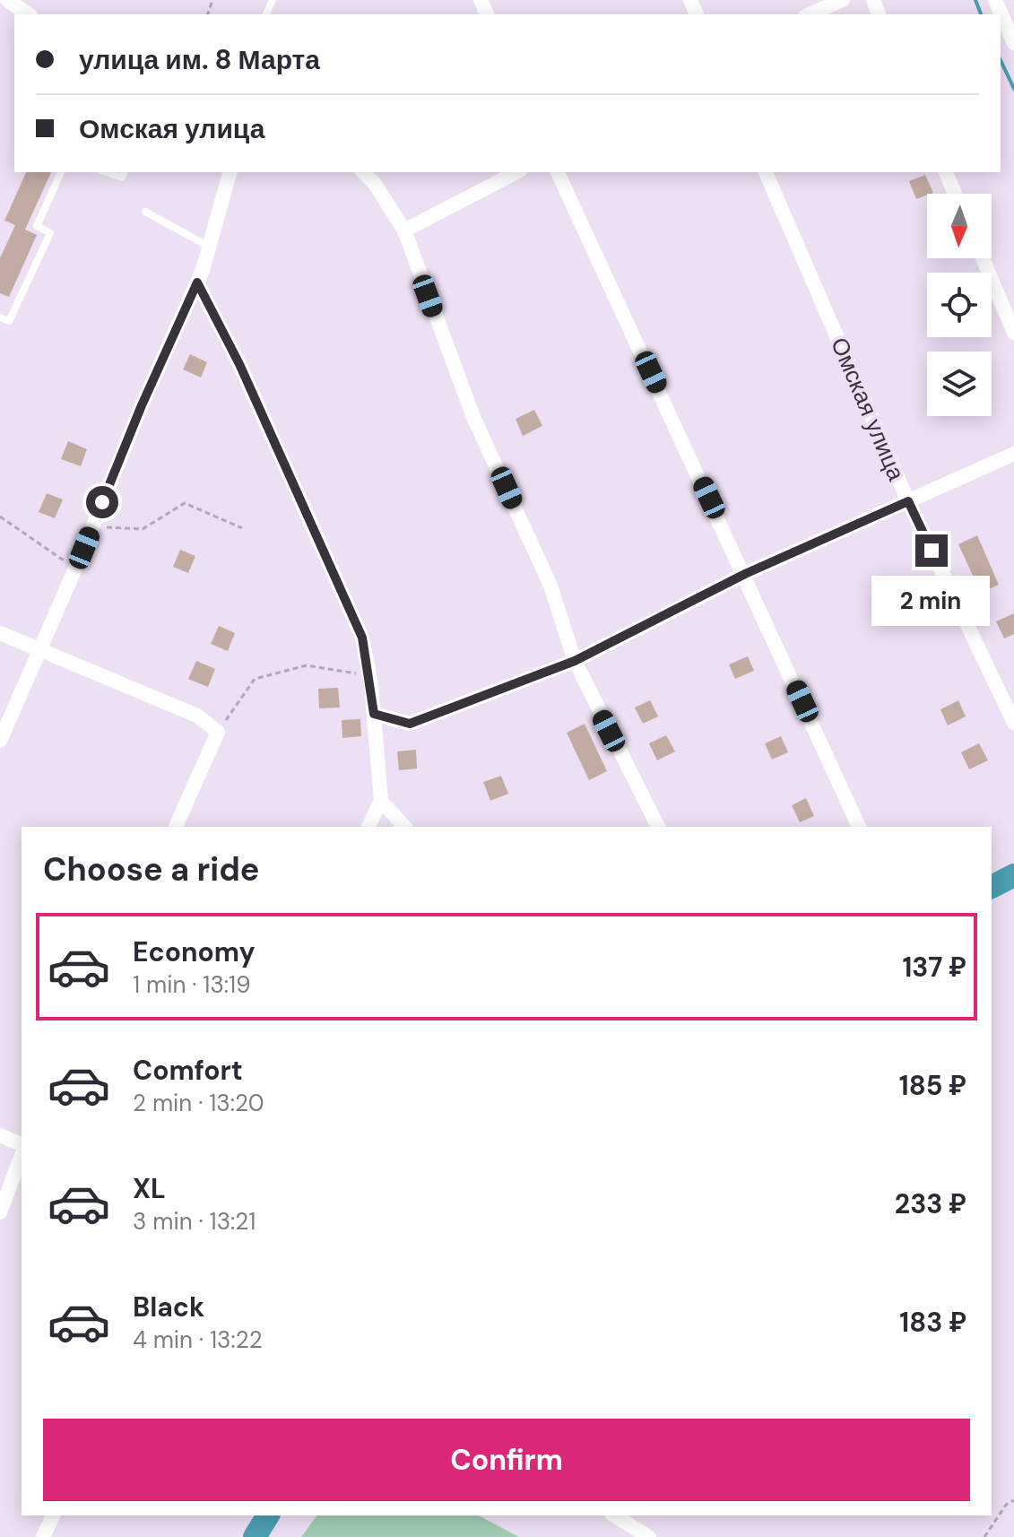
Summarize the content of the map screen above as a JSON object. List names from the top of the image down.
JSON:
{
  "streets": {
    "street": ["Омская улица"]
  },
  "north": "bottom",
  "page": {
    "banner": ["улица им. 8 Марта", "Омская улица"],
    "bubble": "2 min",
    "heading": "Choose a ride",
    "list": [
      {
        "name": "Economy",
        "note": "1 min · 13:19",
        "value": "137 ₽"
      },
      {
        "name": "Comfort",
        "note": "2 min · 13:20",
        "value": "185 ₽"
      },
      {
        "name": "XL",
        "note": "3 min · 13:21",
        "value": "233 ₽"
      },
      {
        "name": "Black",
        "note": "4 min · 13:22",
        "value": "183 ₽"
      }
    ],
    "buttons": "Confirm"
  }
}
